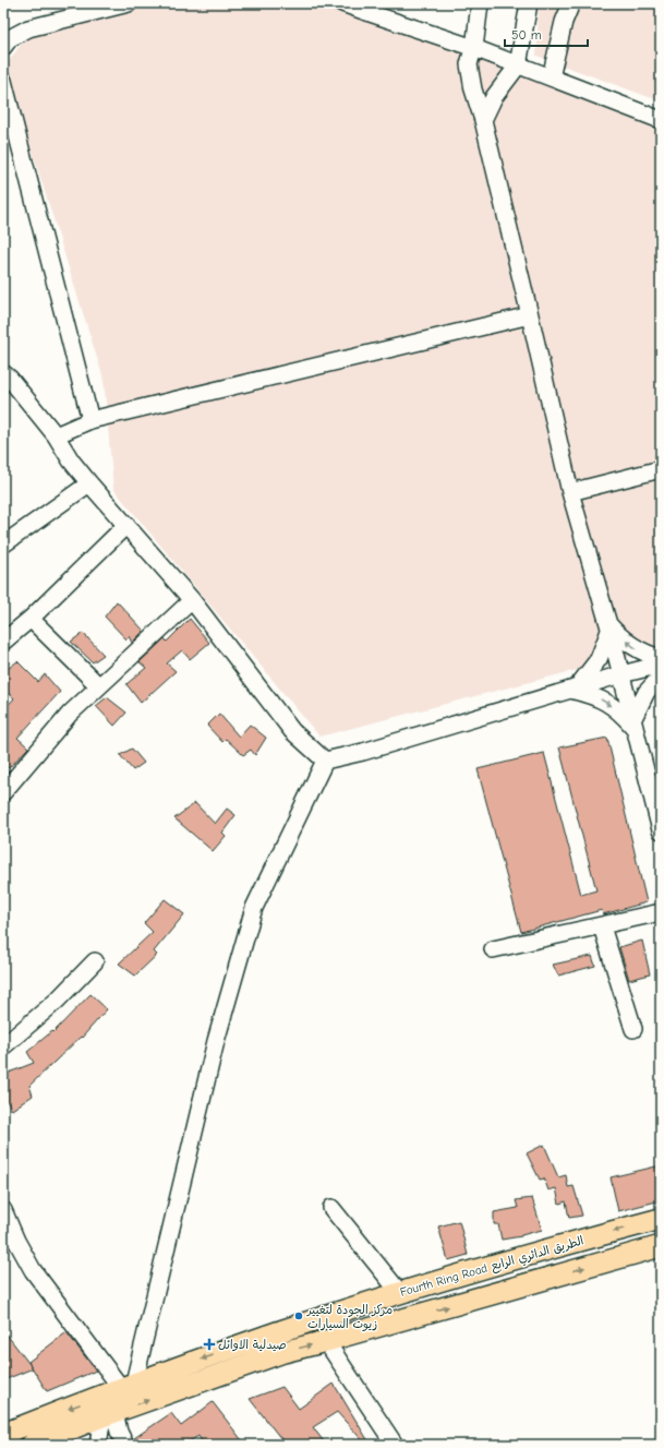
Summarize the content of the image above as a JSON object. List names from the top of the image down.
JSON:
{
  "streets": {
    "main road": ["Fourth Ring Road الطريق الدائري الرابع"]
  },
  "places": {
    "other": ["مركز الجودة لتغيير زيوت السيارات"],
    "health": ["صيدلية الاوائل"]
  },
  "scale_bar": "50 m"
}
